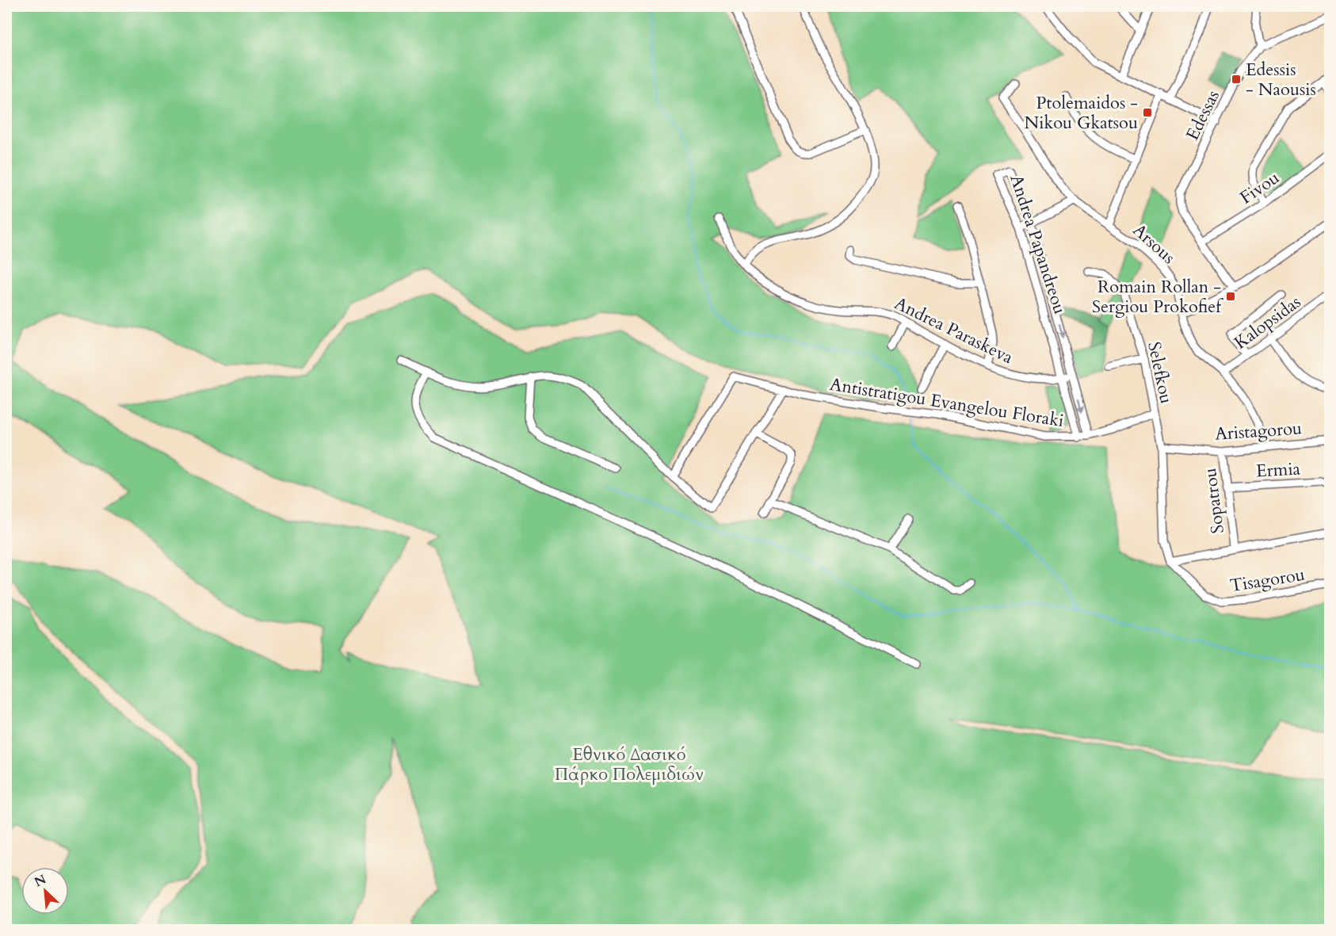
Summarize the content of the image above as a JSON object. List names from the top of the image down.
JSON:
{
  "streets": {
    "street": [
      "Edessas",
      "Fivou",
      "Arsous",
      "Andrea Papandreou",
      "Kalopsidas",
      "Andrea Paraskeva",
      "Selefkou",
      "Antistratigou Evangelou Floraki",
      "Aristagorou",
      "Ermia",
      "Sopatrou",
      "Tisagorou"
    ]
  },
  "crossings": [
    ["Edessas", "Fivou"],
    ["Arsous", "Kalopsidas"],
    ["Arsous", "Aristagorou"],
    ["Andrea Papandreou", "Andrea Paraskeva"],
    ["Andrea Papandreou", "Antistratigou Evangelou Floraki"],
    ["Selefkou", "Antistratigou Evangelou Floraki"],
    ["Selefkou", "Aristagorou"],
    ["Aristagorou", "Sopatrou"],
    ["Ermia", "Sopatrou"]
  ],
  "parks": ["Εθνικό Δασικό Πάρκο Πολεμιδιών"],
  "places": {
    "transit": ["Edessis - Naousis", "Ptolemaidos - Nikou Gkatsou", "Romain Rollan - Sergiou Prokofief"]
  },
  "north": "top left"
}
